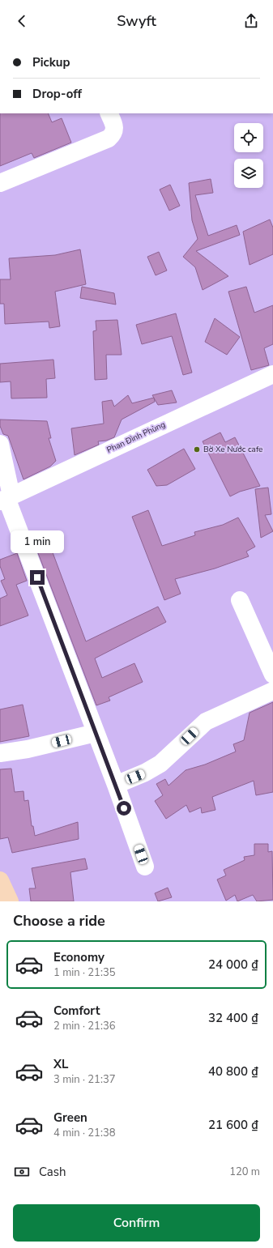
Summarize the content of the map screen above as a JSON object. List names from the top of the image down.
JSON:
{
  "streets": {
    "street": ["Phan Đình Phùng"]
  },
  "places": ["Bờ Xe Nước cafe"],
  "page": {
    "header": "Swyft",
    "banner": ["Pickup", "Drop-off"],
    "bubble": "1 min",
    "heading": "Choose a ride",
    "list": [
      {
        "name": "Economy",
        "note": "1 min · 21:35",
        "value": "24 000 ₫"
      },
      {
        "name": "Comfort",
        "note": "2 min · 21:36",
        "value": "32 400 ₫"
      },
      {
        "name": "XL",
        "note": "3 min · 21:37",
        "value": "40 800 ₫"
      },
      {
        "name": "Green",
        "note": "4 min · 21:38",
        "value": "21 600 ₫"
      }
    ],
    "pay": ["Cash", "120 m"],
    "buttons": "Confirm"
  }
}
